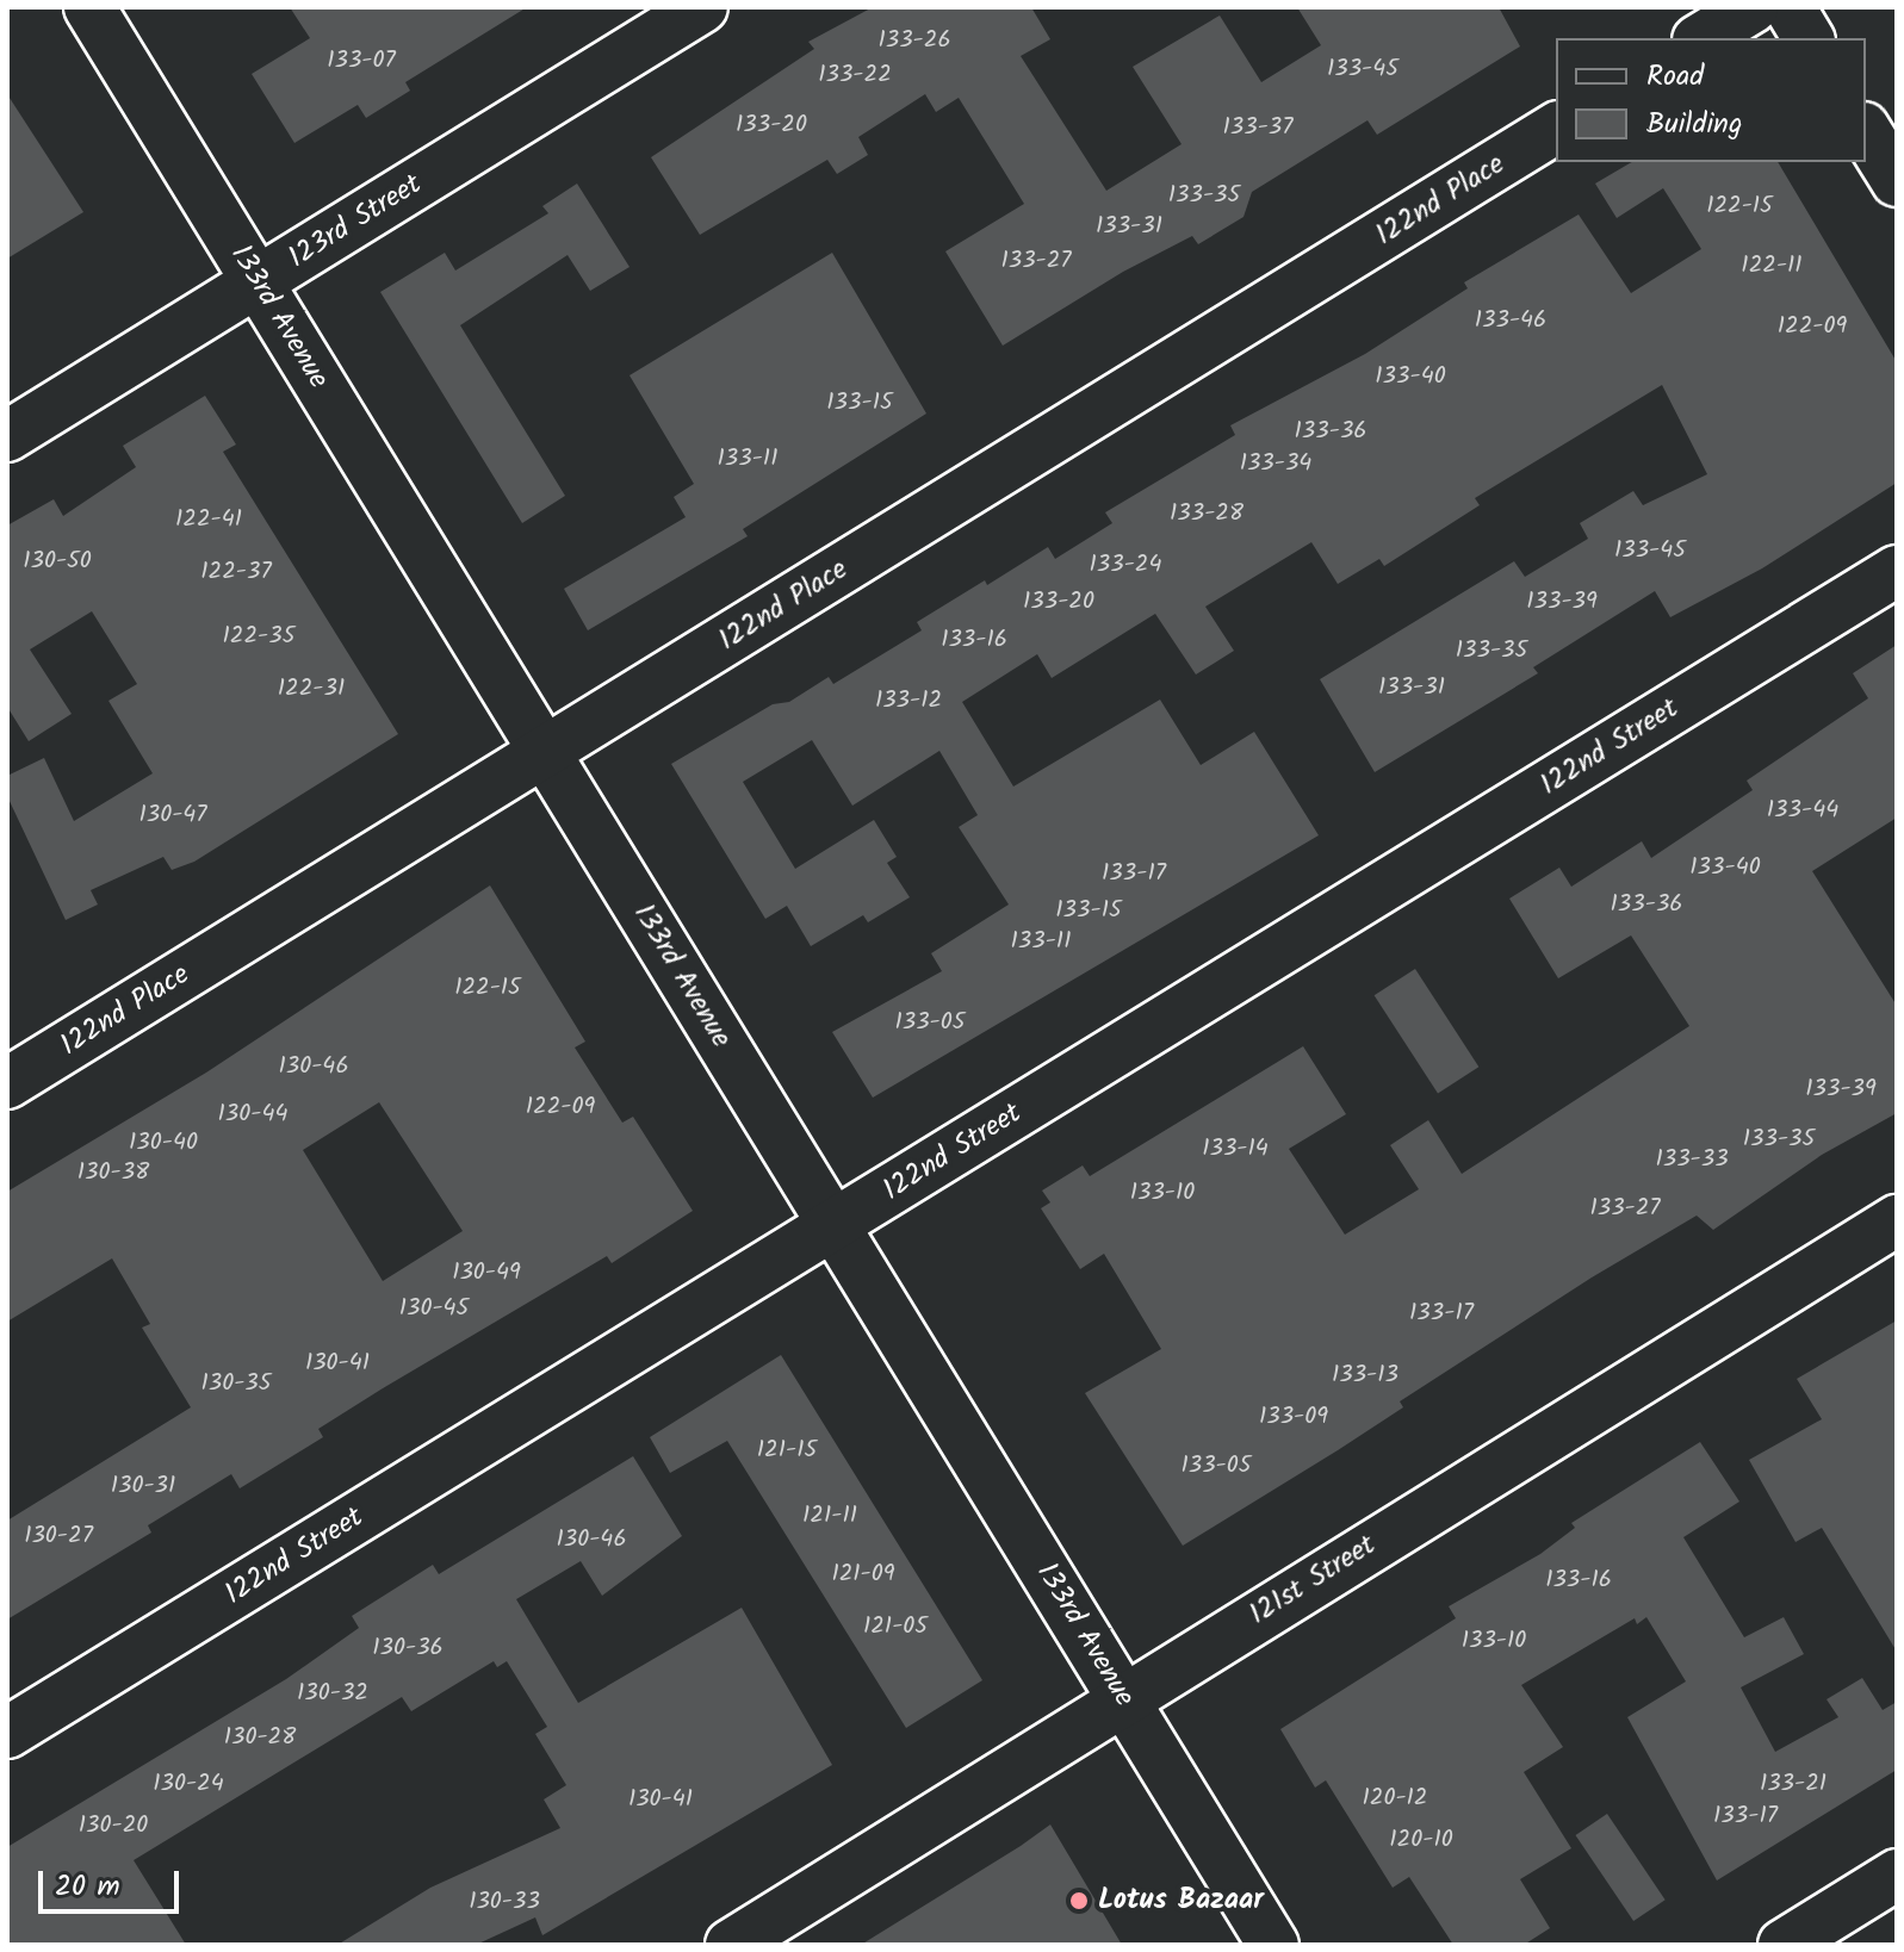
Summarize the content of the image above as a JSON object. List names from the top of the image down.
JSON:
{
  "streets": {
    "street": [
      "122nd Place",
      "123rd Street",
      "133rd Avenue",
      "122nd Street",
      "121st Street"
    ]
  },
  "crossings": [
    ["122nd Place", "133rd Avenue"],
    ["123rd Street", "133rd Avenue"],
    ["133rd Avenue", "122nd Street"],
    ["133rd Avenue", "121st Street"]
  ],
  "places": ["Lotus Bazaar"],
  "house_numbers": [
    "133-26",
    "133-07",
    "133-45",
    "133-22",
    "133-20",
    "133-37",
    "133-35",
    "122-15",
    "133-31",
    "133-27",
    "122-11",
    "133-46",
    "122-09",
    "133-40",
    "133-15",
    "133-36",
    "133-11",
    "133-34",
    "133-28",
    "122-41",
    "133-45",
    "130-50",
    "133-24",
    "122-37",
    "133-20",
    "133-39",
    "122-35",
    "133-16",
    "133-35",
    "133-31",
    "122-31",
    "133-12",
    "133-44",
    "130-47",
    "133-40",
    "133-17",
    "133-36",
    "133-15",
    "133-11",
    "122-15",
    "133-05",
    "130-46",
    "133-39",
    "122-09",
    "130-44",
    "133-35",
    "130-40",
    "133-14",
    "133-33",
    "130-38",
    "133-10",
    "133-27",
    "130-49",
    "130-45",
    "133-17",
    "130-41",
    "133-13",
    "130-35",
    "133-09",
    "121-15",
    "133-05",
    "130-31",
    "121-11",
    "130-27",
    "130-46",
    "121-09",
    "133-16",
    "121-05",
    "133-10",
    "130-36",
    "130-32",
    "130-28",
    "130-24",
    "133-21",
    "120-12",
    "130-41",
    "133-17",
    "130-20",
    "120-10",
    "130-33"
  ],
  "legend": ["Road", "Building"],
  "scale_bar": "20 m"
}
